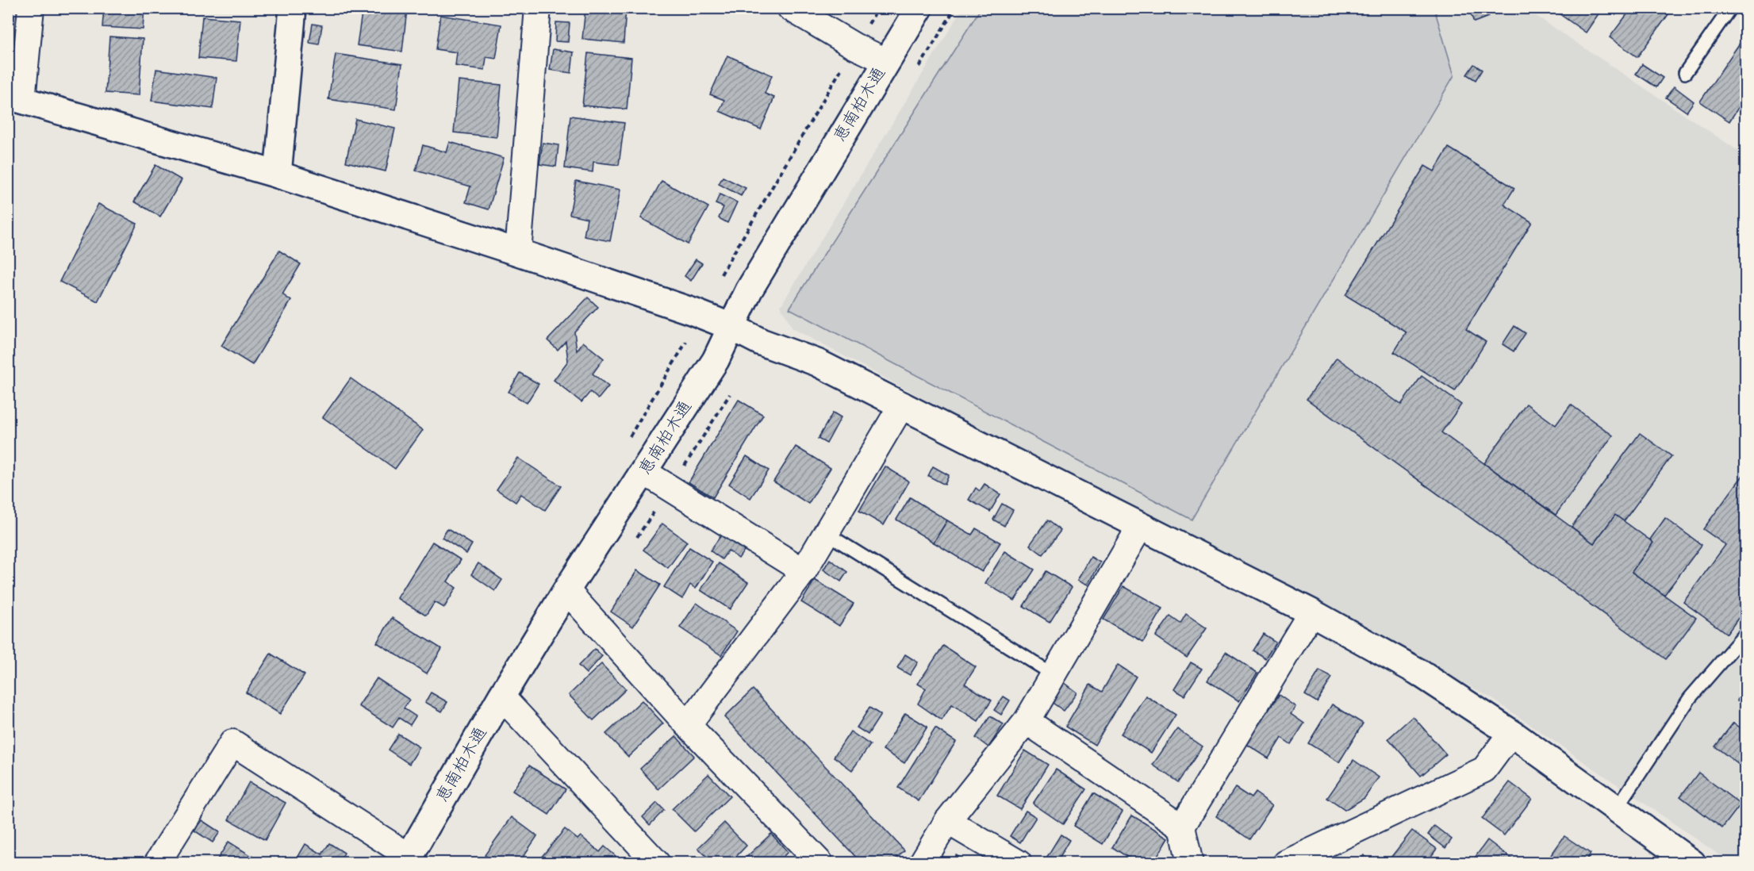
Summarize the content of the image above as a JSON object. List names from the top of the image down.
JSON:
{
  "streets": {
    "street": ["恵南柏木通"]
  }
}
